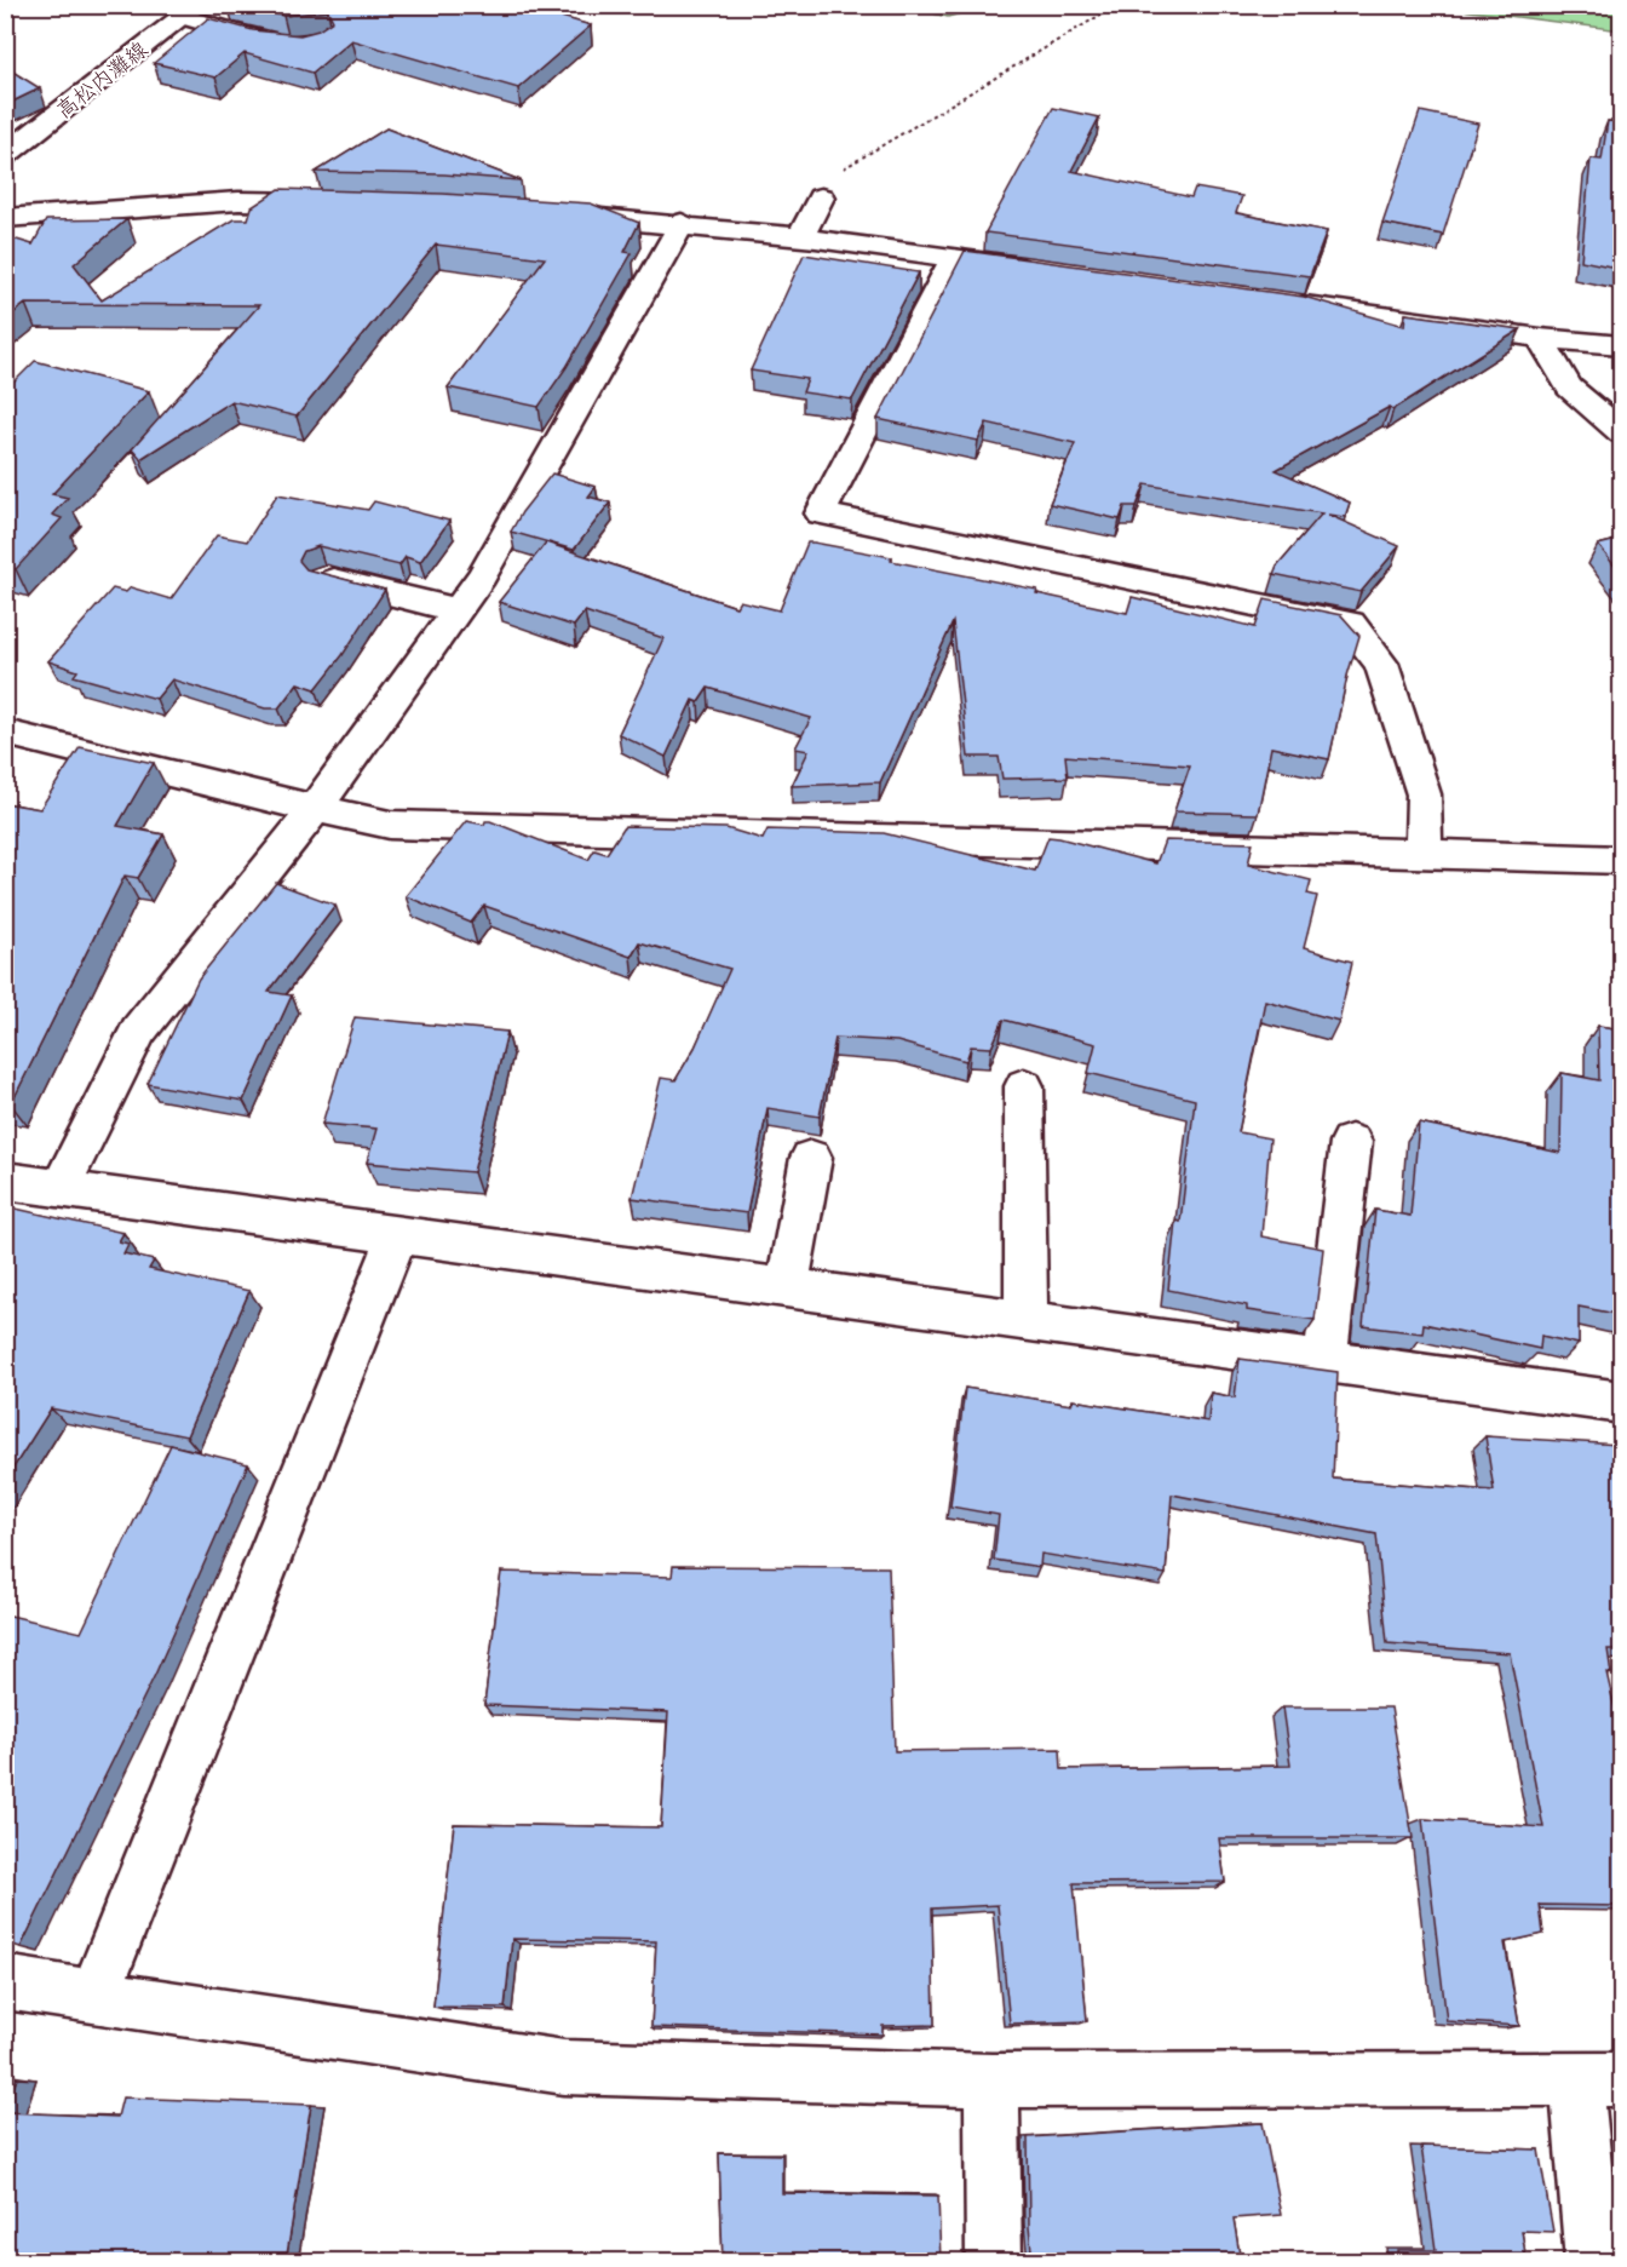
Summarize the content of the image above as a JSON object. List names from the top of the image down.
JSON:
{
  "streets": {
    "street": ["高松内灘線"]
  }
}
